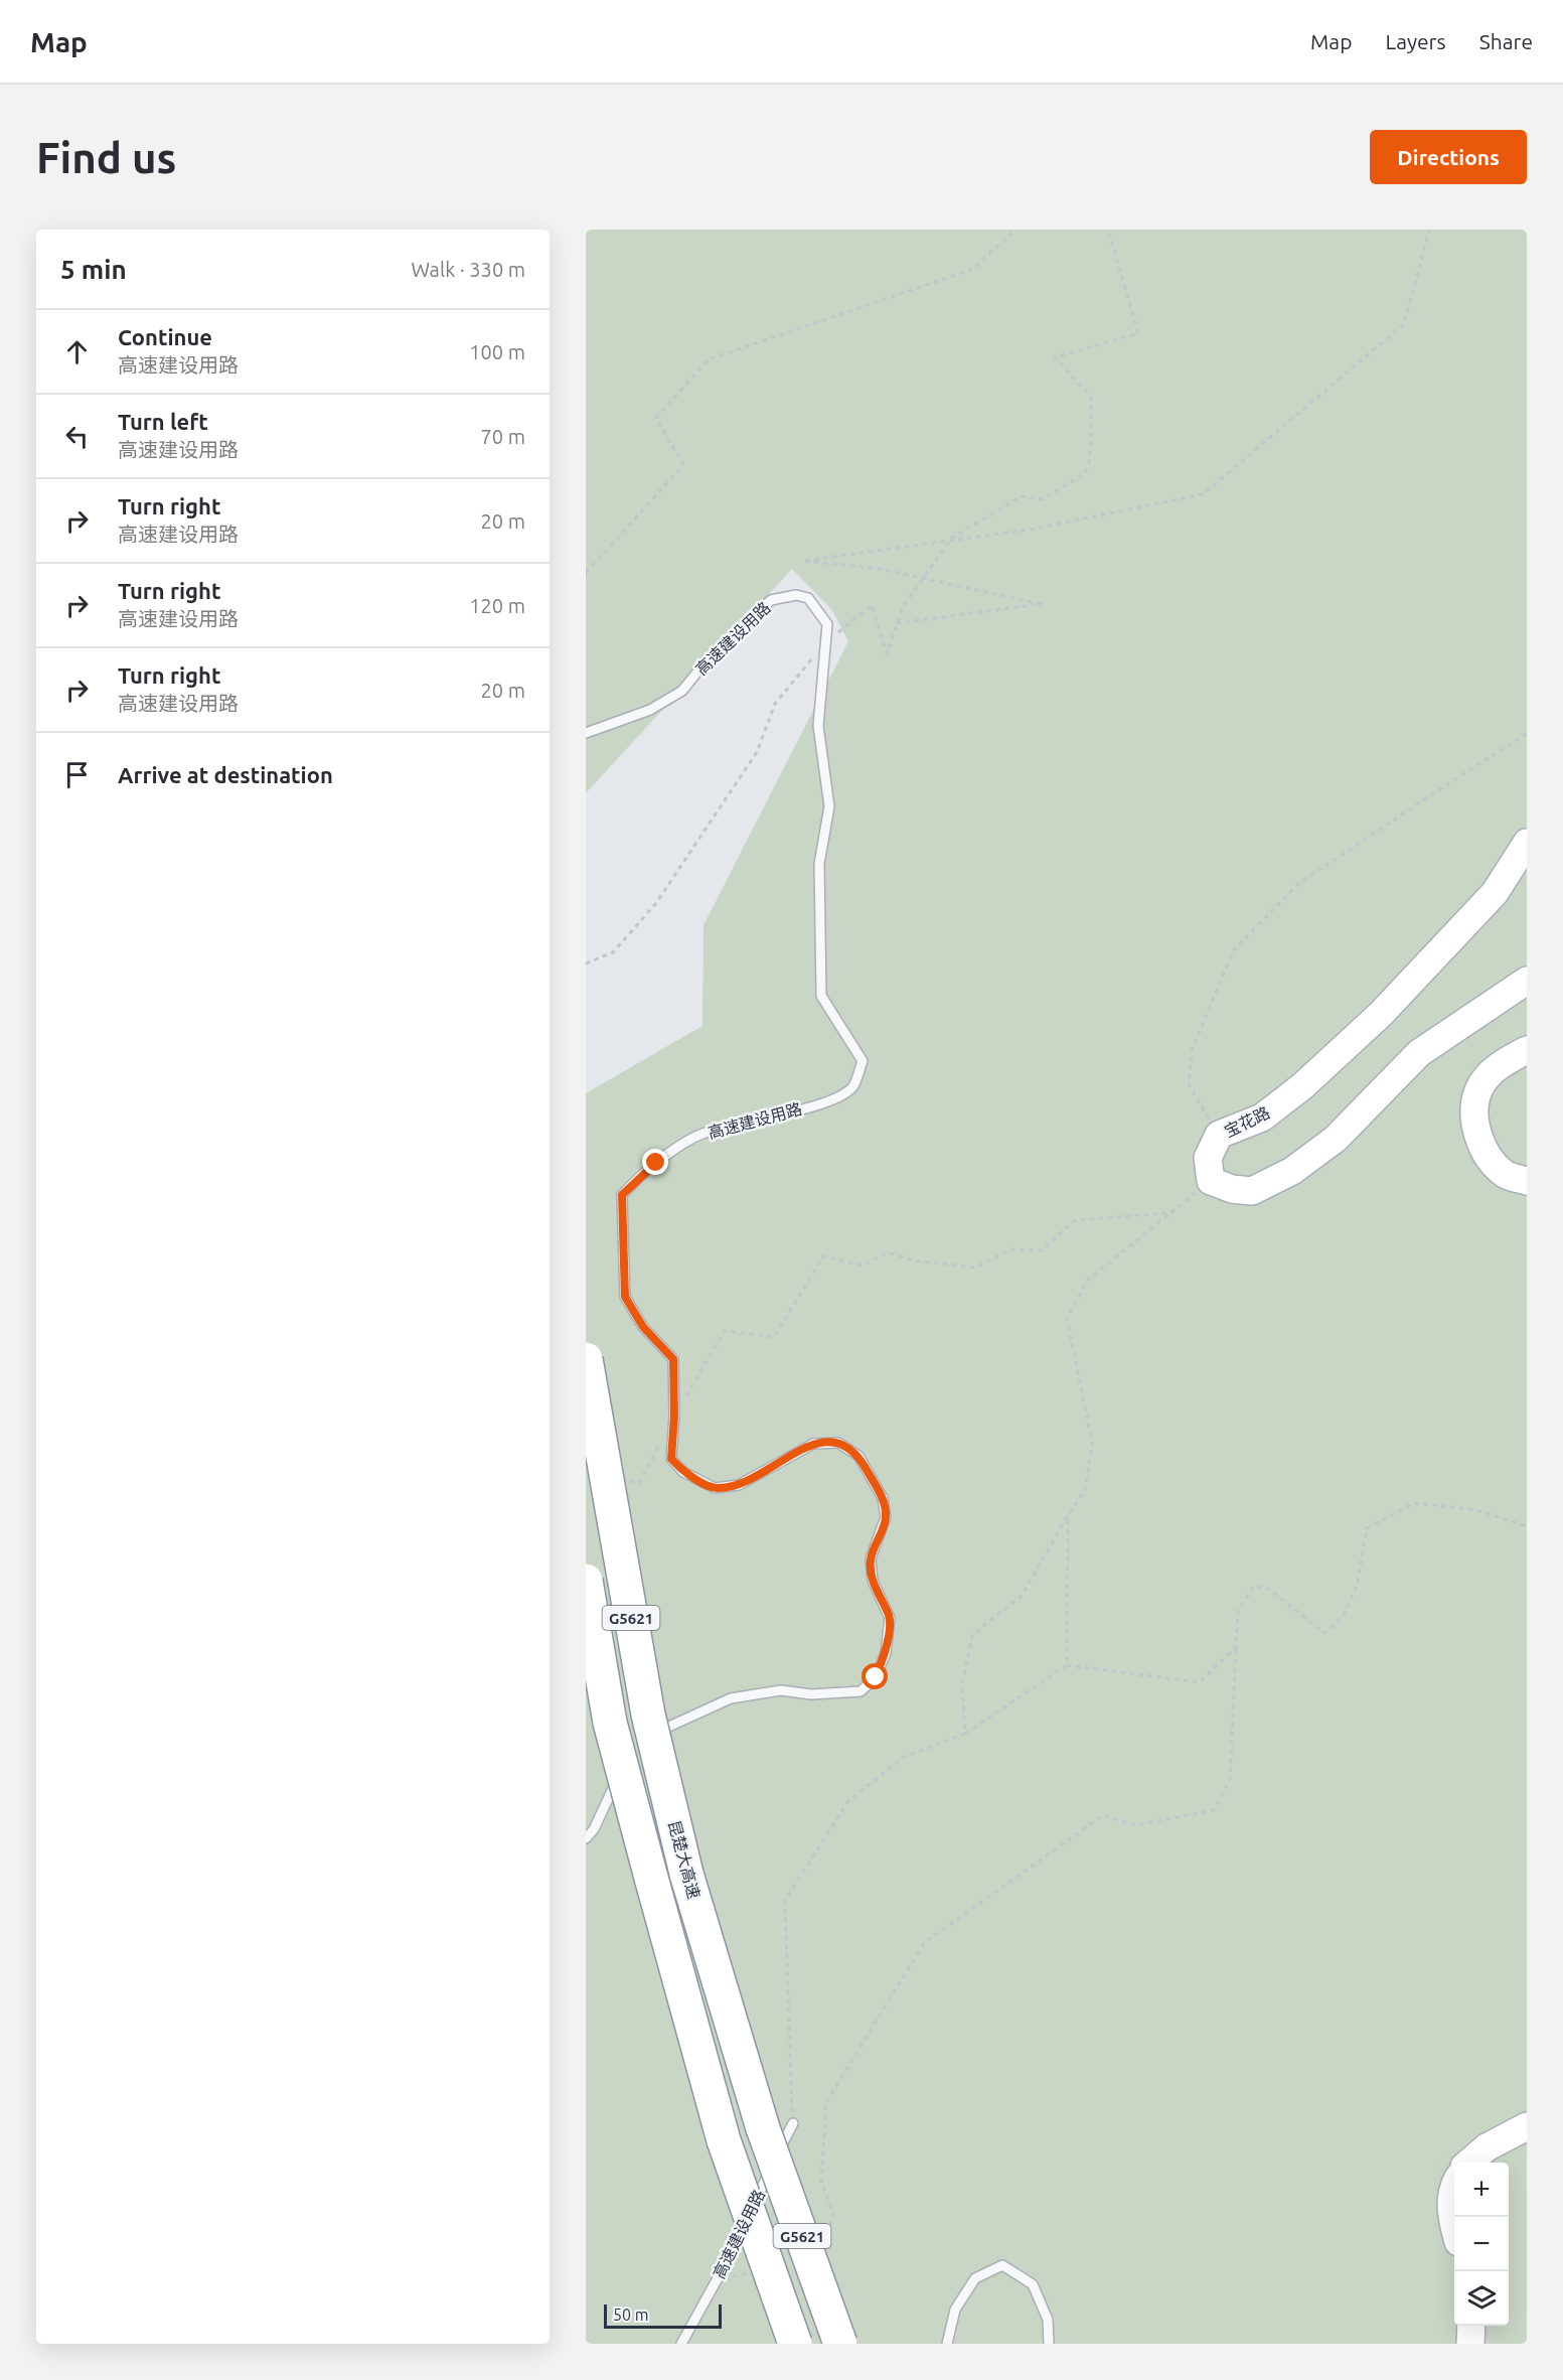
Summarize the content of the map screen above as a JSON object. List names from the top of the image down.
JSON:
{
  "streets": {
    "highway": ["G5621", "昆楚大高速"],
    "main road": ["宝花路"],
    "lane": ["高速建设用路"]
  },
  "crossings": [
    ["高速建设用路", "昆楚大高速"]
  ],
  "scale_bar": "50 m",
  "page": {
    "header": "Map",
    "nav": ["Map", "Layers", "Share"],
    "buttons": "Directions",
    "title": "Find us",
    "heading": ["5 min", "Walk · 330 m"],
    "list": [
      ["Continue", "高速建设用路", "100 m"],
      ["Turn left", "高速建设用路", "70 m"],
      ["Turn right", "高速建设用路", "20 m"],
      ["Turn right", "高速建设用路", "120 m"],
      ["Turn right", "高速建设用路", "20 m"],
      "Arrive at destination"
    ],
    "map_buttons": ["+", "−"],
    "scale": "50 m"
  }
}
